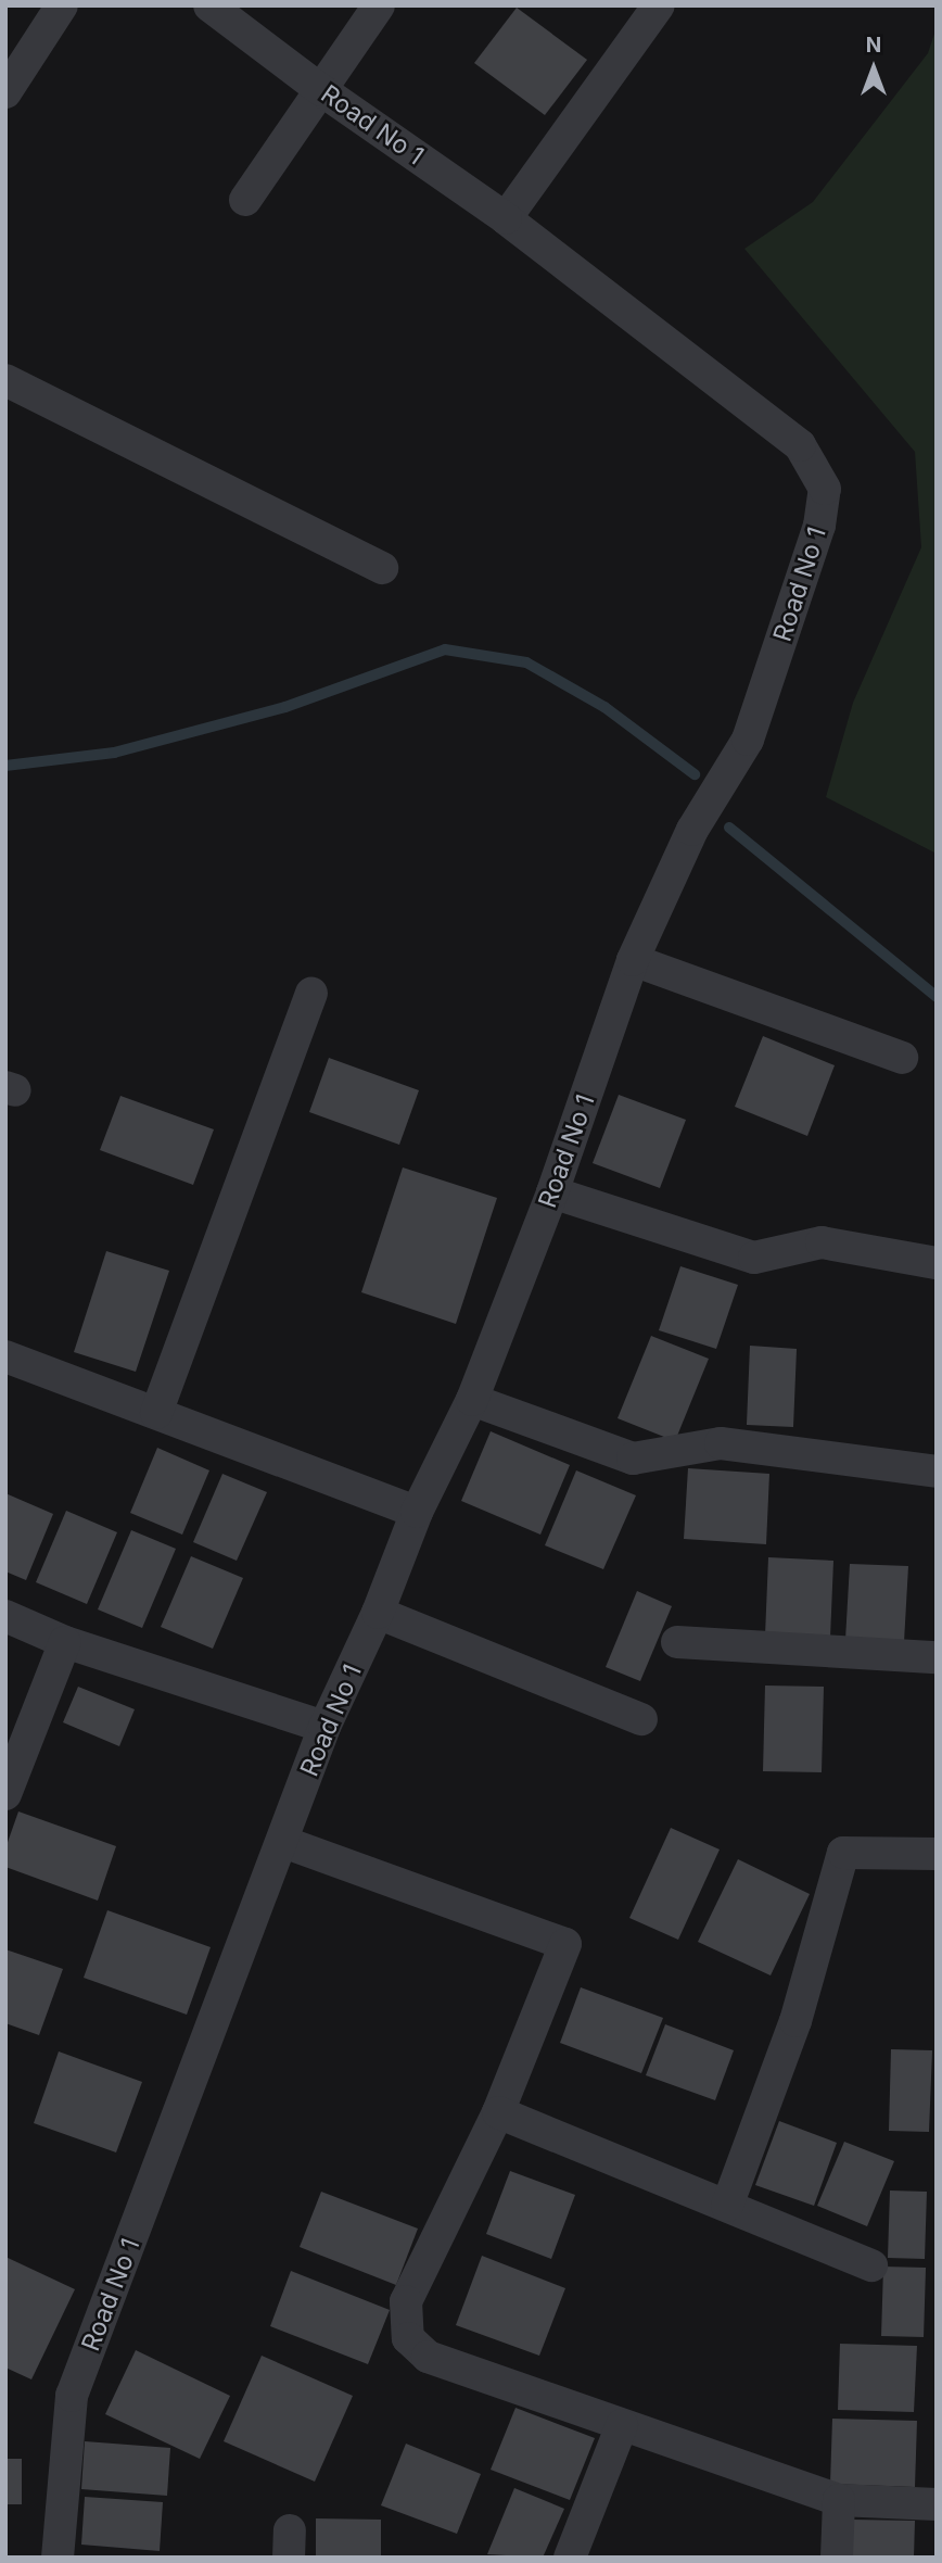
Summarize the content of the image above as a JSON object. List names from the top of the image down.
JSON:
{
  "streets": {
    "street": ["Road No 1"]
  },
  "north": "top"
}
